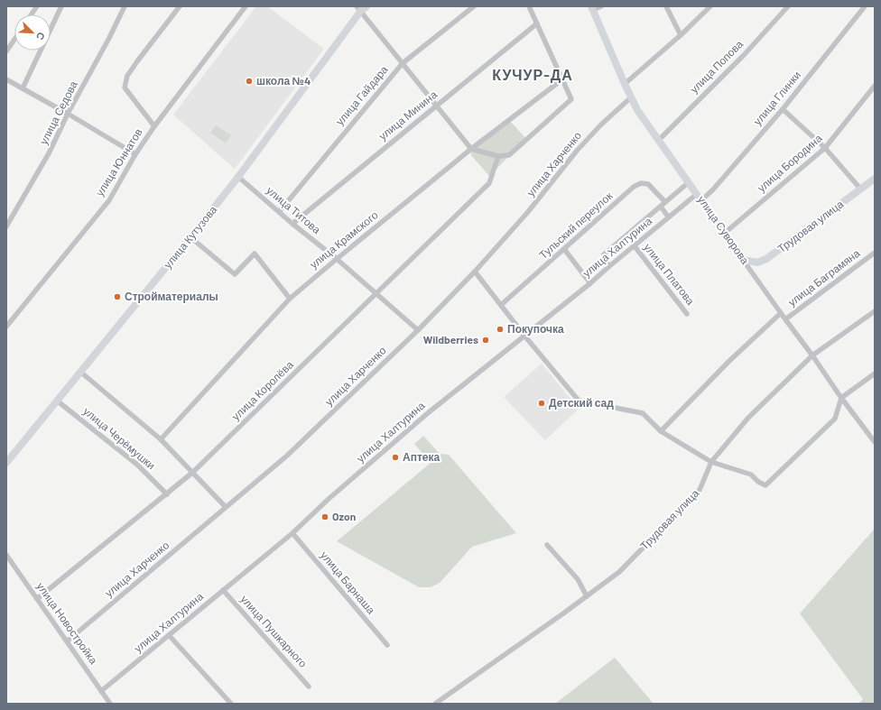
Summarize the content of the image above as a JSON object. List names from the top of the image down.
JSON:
{
  "streets": {
    "main road": ["Трудовая улица", "улица Суворова", "улица Кутузова"],
    "street": [
      "улица Попова",
      "улица Гайдара",
      "улица Глинки",
      "улица Седова",
      "улица Минина",
      "улица Юннатов",
      "улица Бородина",
      "улица Харченко",
      "улица Титова",
      "Тульский переулок",
      "улица Крамского",
      "улица Халтурина",
      "улица Платова",
      "улица Баграмяна",
      "улица Королёва",
      "улица Черёмушки",
      "улица Барнаша",
      "улица Новостройка",
      "улица Пушкарного"
    ]
  },
  "crossings": [
    ["улица Попова", "улица Суворова"],
    ["улица Гайдара", "улица Титова"],
    ["улица Глинки", "улица Суворова"],
    ["улица Глинки", "улица Халтурина"],
    ["улица Минина", "улица Титова"],
    ["улица Бородина", "улица Суворова"],
    ["улица Харченко", "улица Титова"],
    ["улица Харченко", "улица Суворова"],
    ["улица Харченко", "улица Новостройка"],
    ["улица Титова", "улица Кутузова"],
    ["улица Титова", "улица Крамского"],
    ["улица Титова", "улица Королёва"],
    ["Трудовая улица", "улица Суворова"],
    ["улица Суворова", "улица Халтурина"],
    ["улица Суворова", "улица Баграмяна"],
    ["улица Кутузова", "улица Черёмушки"],
    ["улица Халтурина", "улица Платова"],
    ["улица Халтурина", "улица Барнаша"],
    ["улица Халтурина", "улица Новостройка"],
    ["улица Халтурина", "улица Пушкарного"],
    ["улица Королёва", "улица Черёмушки"],
    ["улица Королёва", "улица Новостройка"]
  ],
  "districts": ["КУЧУР-ДА"],
  "places": [
    "школа №4",
    "Стройматериалы",
    "Покупочка",
    "Wildberries",
    "Детский сад",
    "Аптека",
    "Ozon"
  ],
  "north": "bottom right"
}
